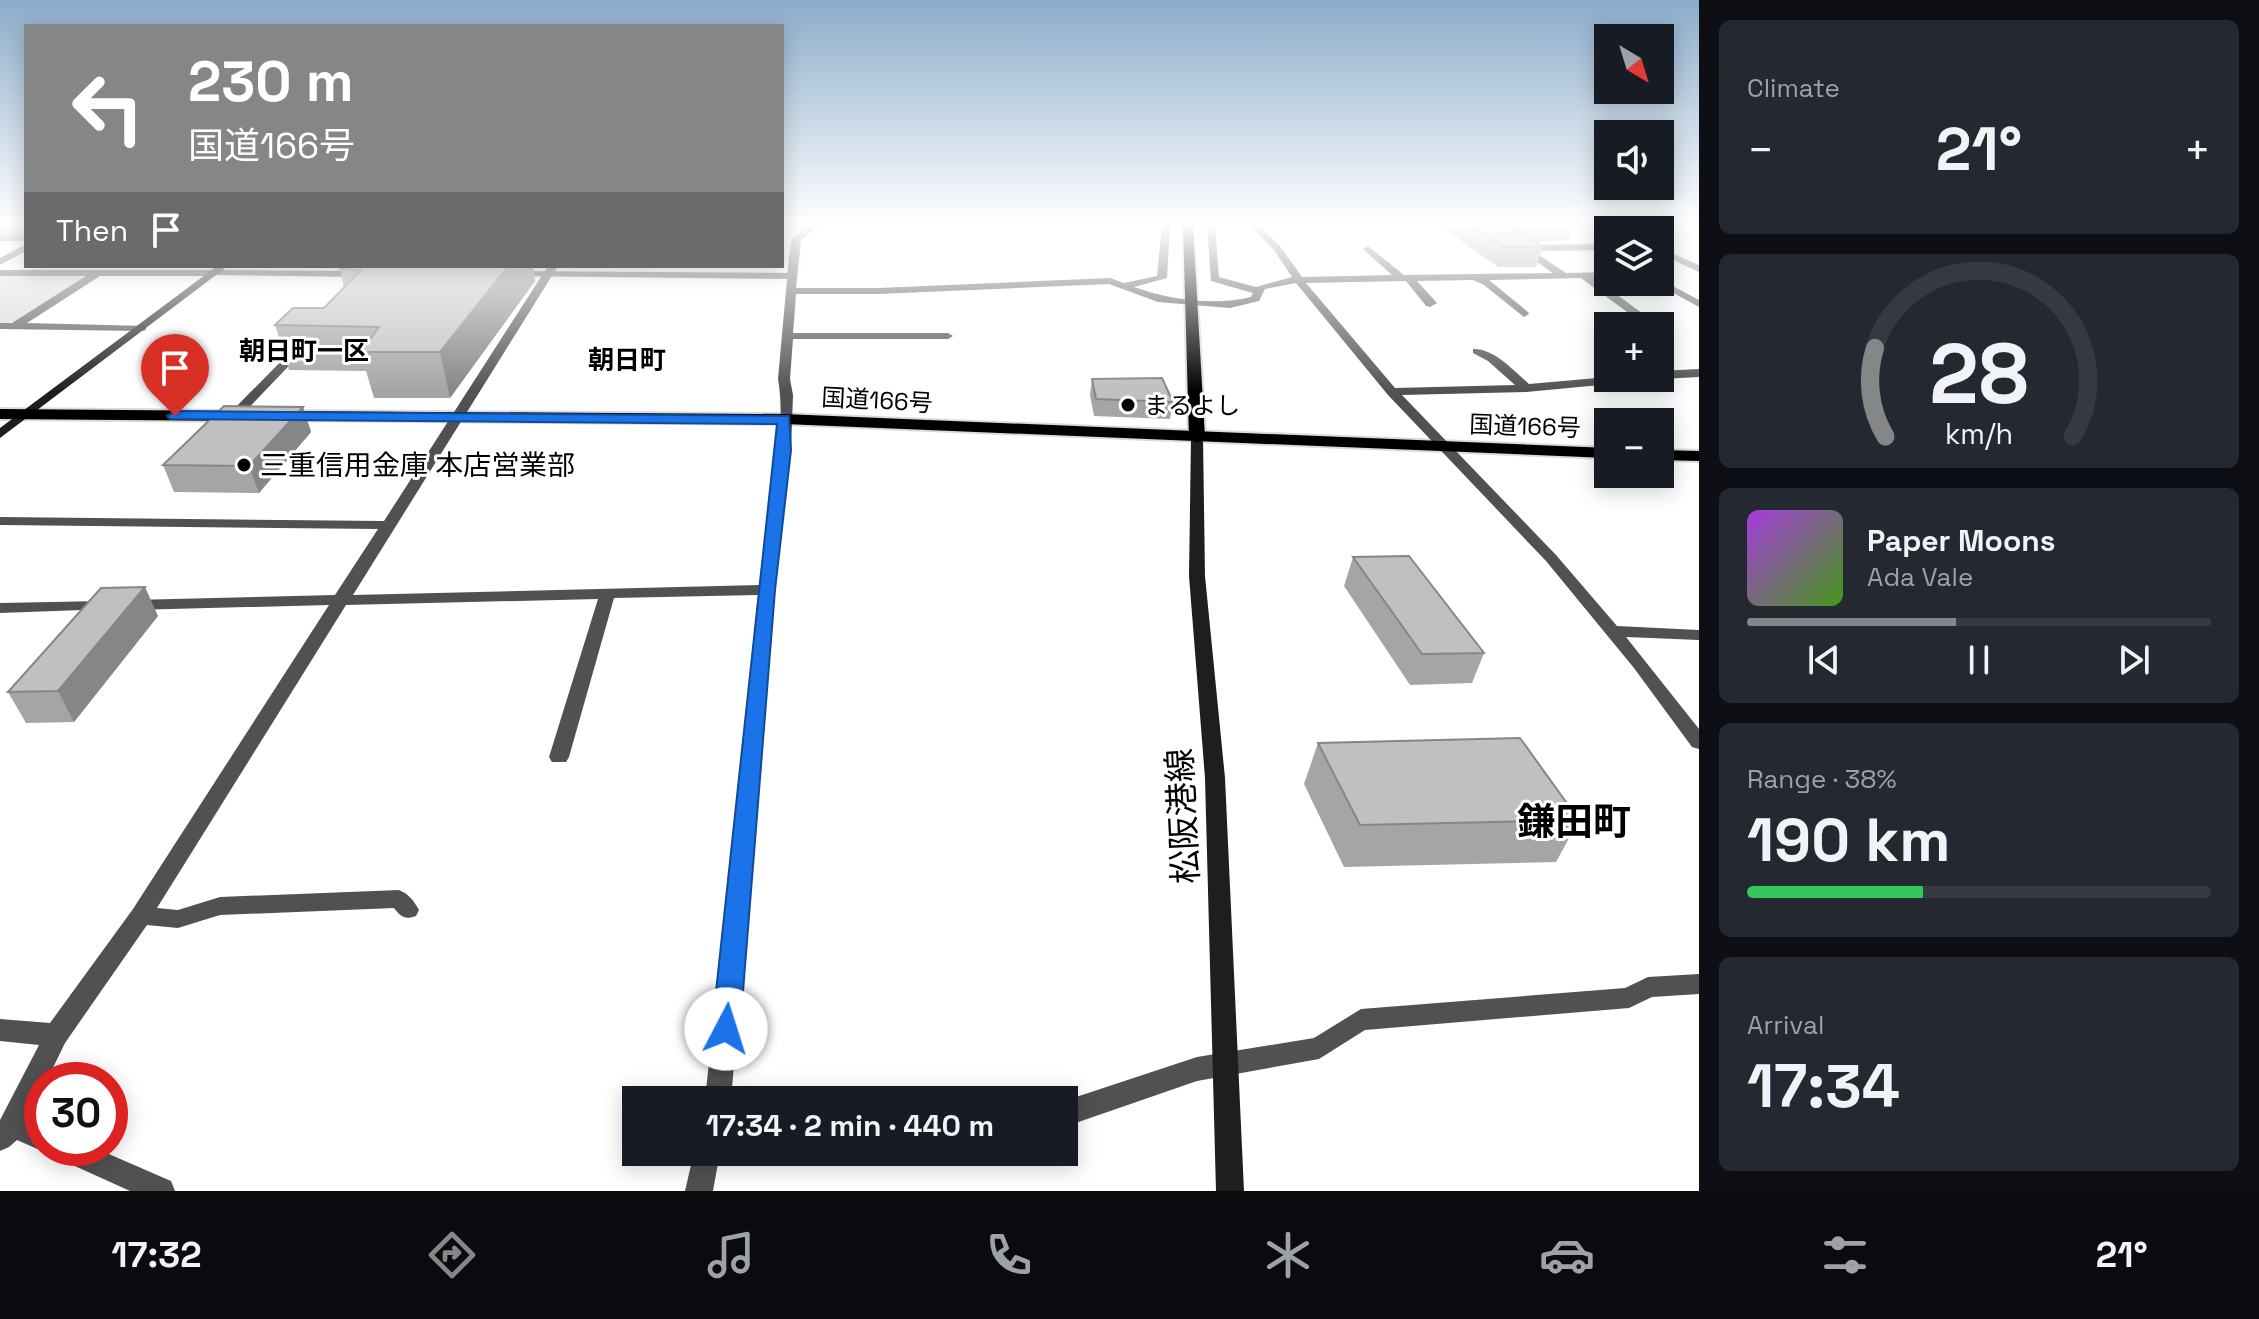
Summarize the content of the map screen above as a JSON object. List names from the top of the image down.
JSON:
{
  "streets": {
    "highway": ["国道166号"],
    "main road": ["松阪港線"]
  },
  "crossings": [
    ["国道166号", "松阪港線"]
  ],
  "districts": ["朝日町一区", "朝日町", "鎌田町"],
  "places": ["まるよし", "三重信用金庫 本店営業部"],
  "north": "bottom right",
  "page": {
    "tile": [
      "Climate",
      ["Range · 38%", "190 km"],
      ["Arrival", "17:34"]
    ],
    "map_buttons": ["+", "−"],
    "turn": ["230 m", "国道166号"],
    "heat": ["−", "21°", "+"],
    "then": "Then",
    "song": ["Paper Moons", "Ada Vale"],
    "limit": "30",
    "trip": "17:34 · 2 min · 440 m",
    "tabs": ["17:32", "21°"],
    "gauge": ["28", "km/h"]
  }
}
